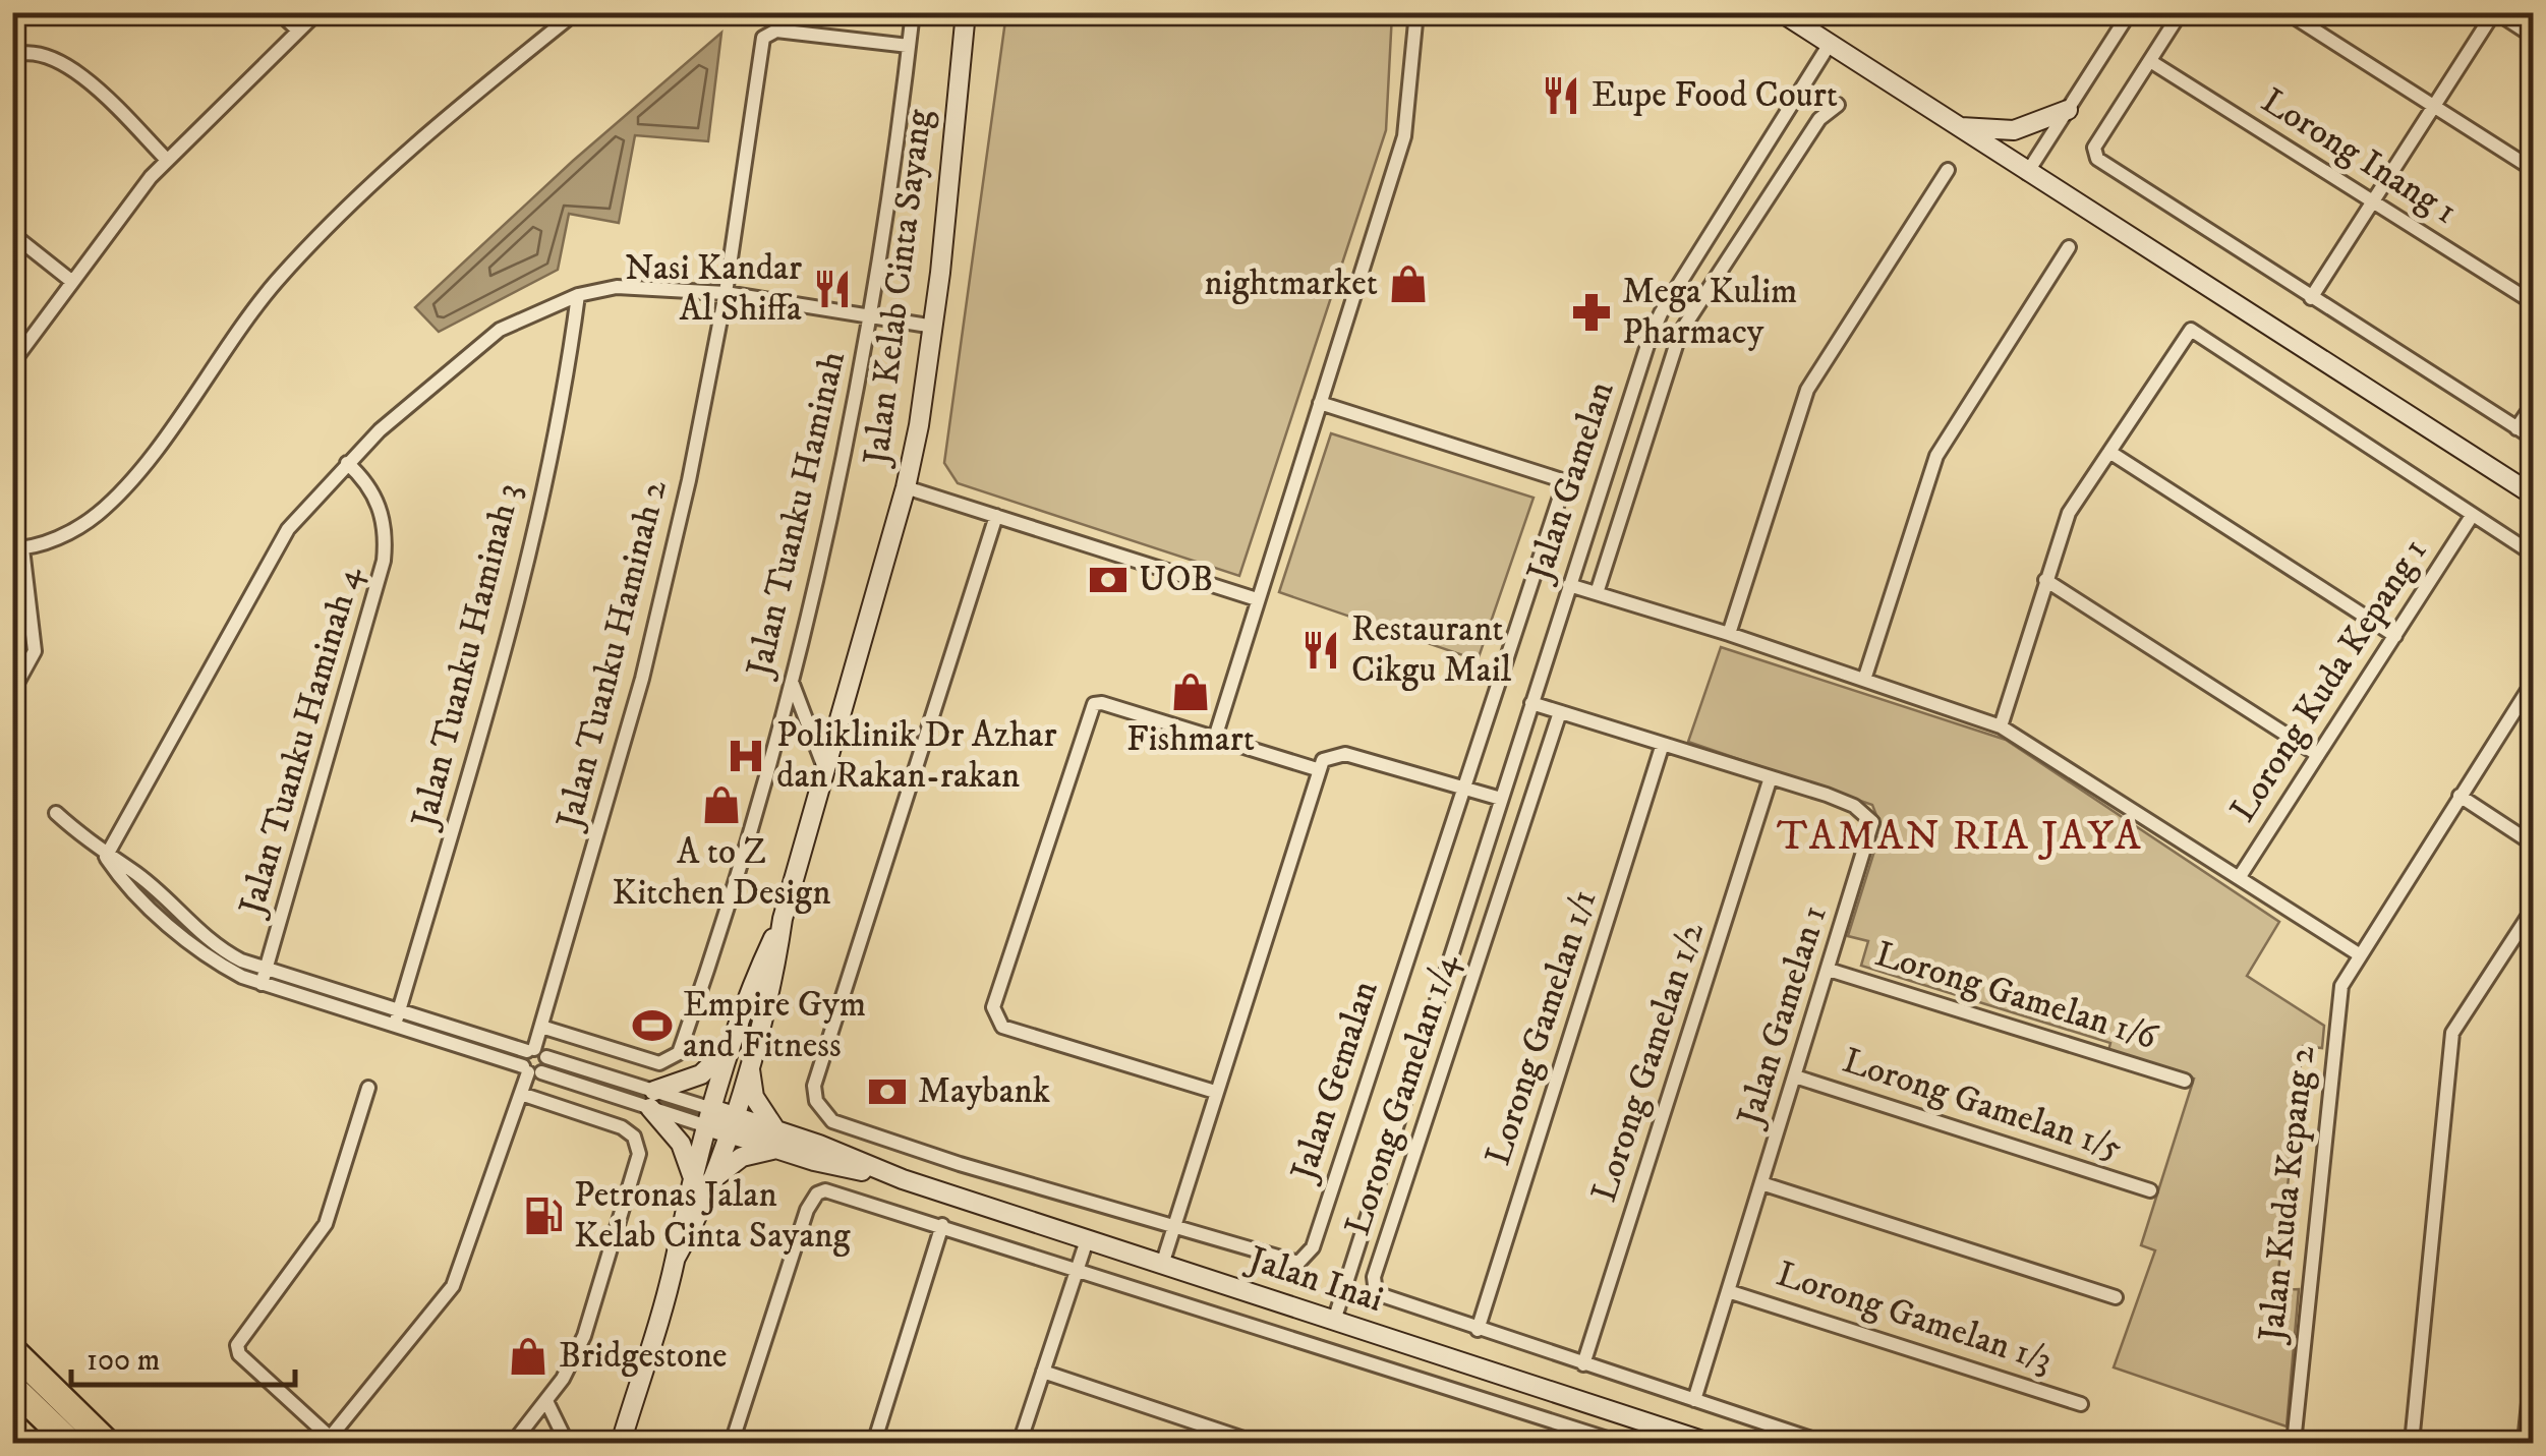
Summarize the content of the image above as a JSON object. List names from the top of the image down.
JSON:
{
  "streets": {
    "main road": ["Jalan Kelab Cinta Sayang", "Jalan Inai"],
    "street": [
      "Lorong Inang 1",
      "Jalan Gamelan",
      "Jalan Tuanku Haminah",
      "Jalan Tuanku Haminah 2",
      "Jalan Tuanku Haminah 3",
      "Lorong Kuda Kepang 1",
      "Jalan Tuanku Haminah 4",
      "Lorong Gamelan 1/6",
      "Jalan Gamelan 1",
      "Lorong Gamelan 1/1",
      "Lorong Gamelan 1/2",
      "Jalan Gemalan",
      "Lorong Gamelan 1/4",
      "Lorong Gamelan 1/5",
      "Jalan Kuda Kepang 2",
      "Lorong Gamelan 1/3"
    ]
  },
  "crossings": [
    ["Jalan Kelab Cinta Sayang", "Jalan Inai"],
    ["Jalan Gamelan", "Jalan Gamelan 1"],
    ["Jalan Gamelan", "Jalan Inai"],
    ["Jalan Tuanku Haminah", "Jalan Tuanku Haminah 2"],
    ["Lorong Gamelan 1/6", "Jalan Gamelan 1"],
    ["Jalan Gamelan 1", "Lorong Gamelan 1/1"],
    ["Jalan Gamelan 1", "Lorong Gamelan 1/2"],
    ["Jalan Gamelan 1", "Lorong Gamelan 1/4"],
    ["Jalan Gamelan 1", "Lorong Gamelan 1/5"],
    ["Jalan Gamelan 1", "Lorong Gamelan 1/3"],
    ["Lorong Gamelan 1/1", "Lorong Gamelan 1/4"],
    ["Lorong Gamelan 1/2", "Lorong Gamelan 1/4"]
  ],
  "districts": ["TAMAN RIA JAYA"],
  "places": {
    "restaurant": ["Eupe Food Court", "Nasi Kandar Al Shiffa", "Restaurant Cikgu Mail"],
    "shop": [
      "nightmarket",
      "Fishmart",
      "A to Z Kitchen Design",
      "Bridgestone"
    ],
    "pharmacy": ["Mega Kulim Pharmacy"],
    "bank": ["UOB", "Maybank"],
    "hospital": ["Poliklinik Dr Azhar dan Rakan-rakan"],
    "sports": ["Empire Gym and Fitness"],
    "fuel station": ["Petronas Jalan Kelab Cinta Sayang"]
  },
  "scale_bar": "100 m"
}
